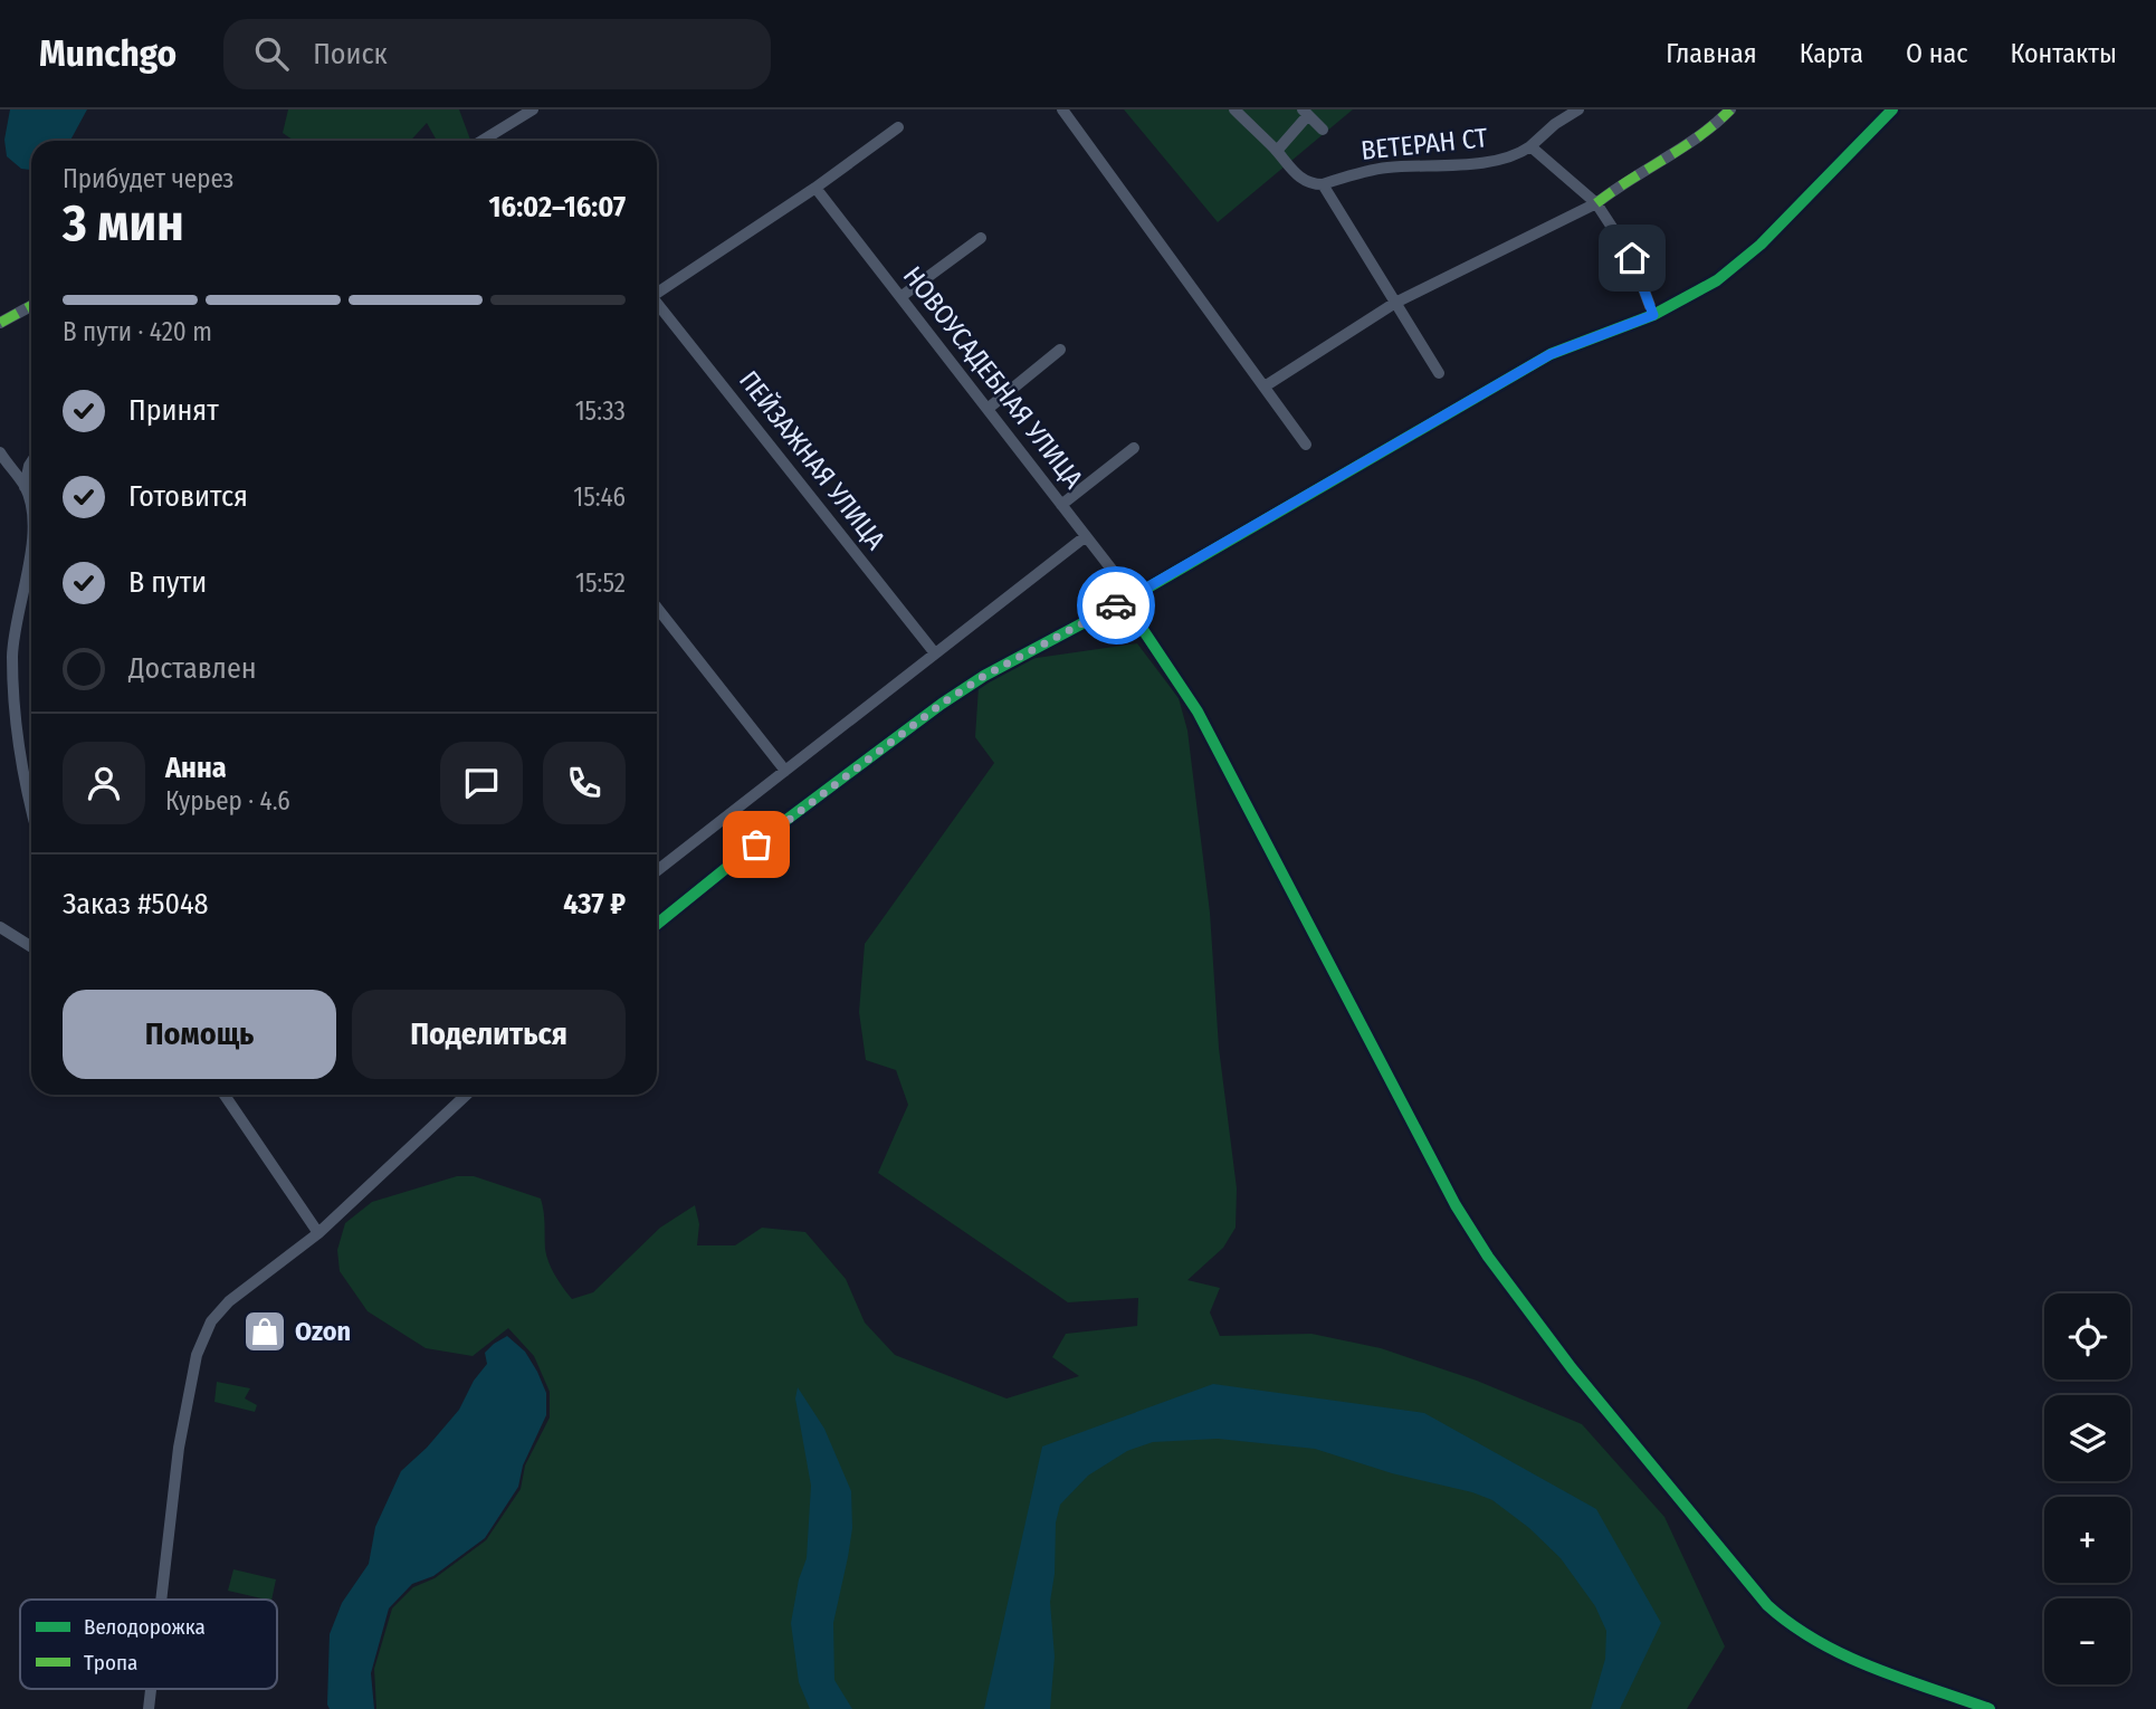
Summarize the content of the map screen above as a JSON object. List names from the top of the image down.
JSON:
{
  "streets": {
    "street": ["ВЕТЕРАН СТ", "НОВОУСАДЕБНАЯ УЛИЦА", "ПЕЙЗАЖНАЯ УЛИЦА"]
  },
  "places": {
    "shop": ["Ozon"]
  },
  "legend": ["Велодорожка", "Тропа"],
  "page": {
    "header": "Munchgo",
    "search": "Поиск",
    "nav": [
      "Главная",
      "Карта",
      "О нас",
      "Контакты"
    ],
    "heading": ["3 мин", "Прибудет через", "16:02–16:07"],
    "panel": [
      "Анна",
      "Курьер · 4.6",
      "Заказ #5048",
      "437 ₽"
    ],
    "bar": "В пути · 420 m",
    "list": [
      ["Принят", "15:33"],
      ["Готовится", "15:46"],
      ["В пути", "15:52"],
      "Доставлен"
    ],
    "buttons": ["Помощь", "Поделиться"],
    "map_buttons": ["+", "−"]
  }
}
